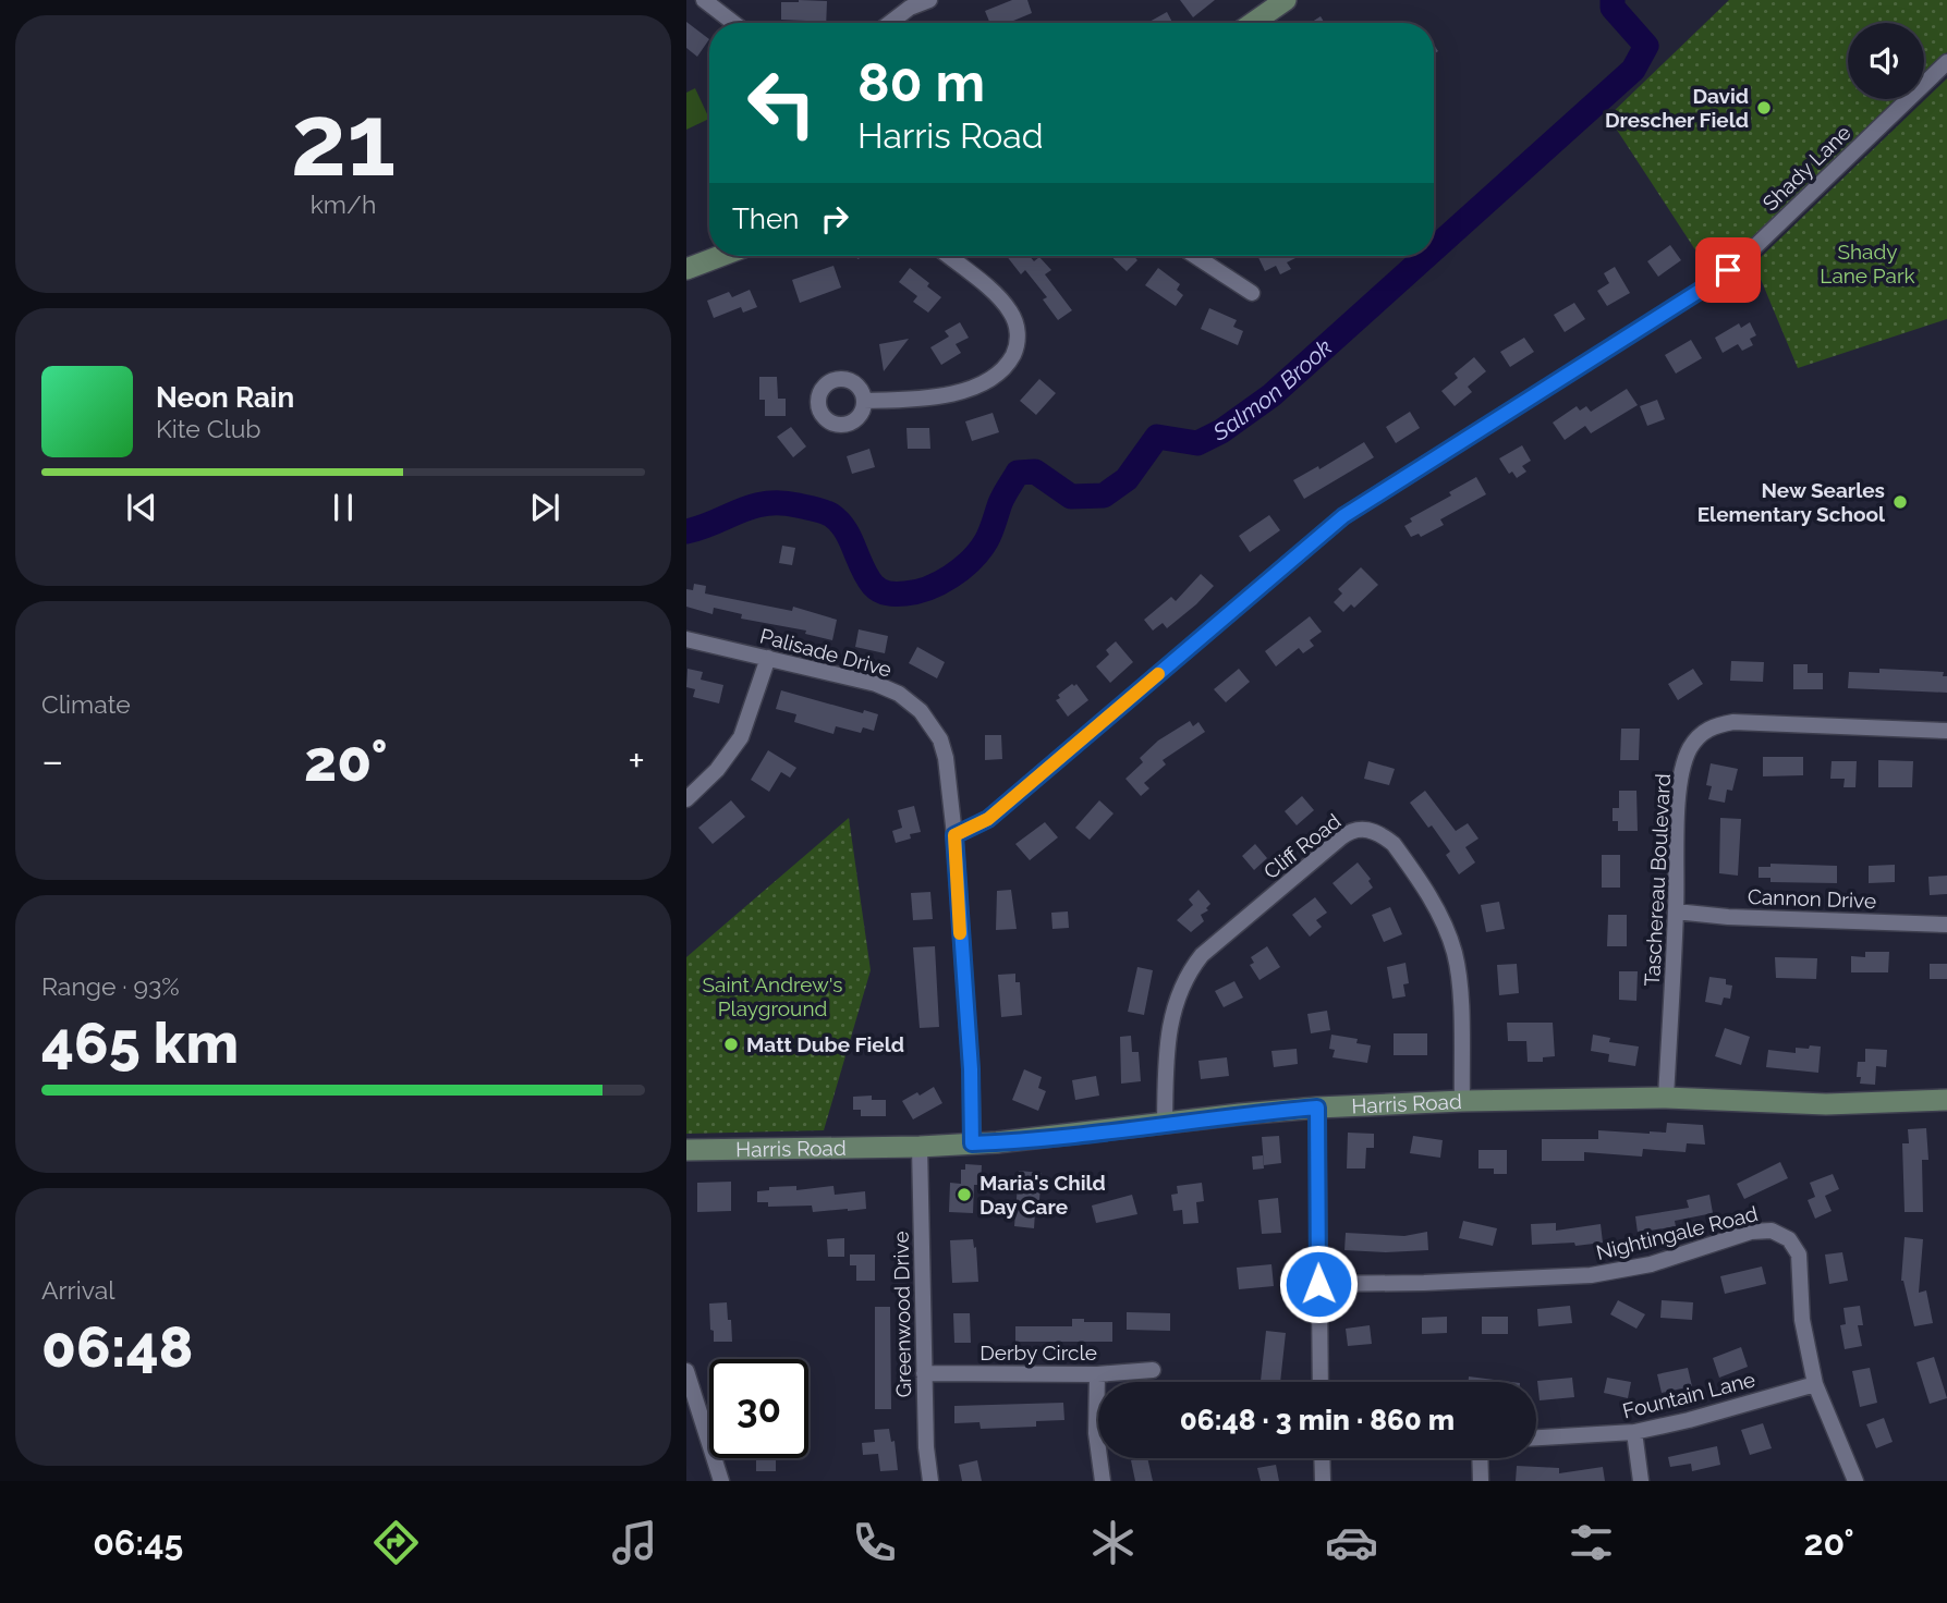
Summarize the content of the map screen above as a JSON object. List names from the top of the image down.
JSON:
{
  "streets": {
    "street": [
      "Shady Lane",
      "Palisade Drive",
      "Cliff Road",
      "Taschereau Boulevard",
      "Cannon Drive",
      "Harris Road",
      "Nightingale Road",
      "Greenwood Drive",
      "Derby Circle",
      "Fountain Lane"
    ]
  },
  "crossings": [
    ["Shady Lane", "Palisade Drive"],
    ["Palisade Drive", "Harris Road"],
    ["Cliff Road", "Harris Road"],
    ["Taschereau Boulevard", "Cannon Drive"],
    ["Taschereau Boulevard", "Harris Road"],
    ["Harris Road", "Greenwood Drive"],
    ["Nightingale Road", "Fountain Lane"],
    ["Greenwood Drive", "Derby Circle"]
  ],
  "water": ["Salmon Brook"],
  "parks": ["Shady Lane Park", "Saint Andrew's Playground"],
  "places": [
    "David Drescher Field",
    "New Searles Elementary School",
    "Matt Dube Field",
    "Maria's Child Day Care"
  ],
  "page": {
    "tile": [
      ["21", "km/h"],
      "Climate",
      ["Range · 93%", "465 km"],
      ["Arrival", "06:48"]
    ],
    "turn": ["80 m", "Harris Road"],
    "then": "Then",
    "song": ["Neon Rain", "Kite Club"],
    "heat": ["−", "20°", "+"],
    "limit": "30",
    "trip": "06:48 · 3 min · 860 m",
    "tabs": ["06:45", "20°"]
  }
}
